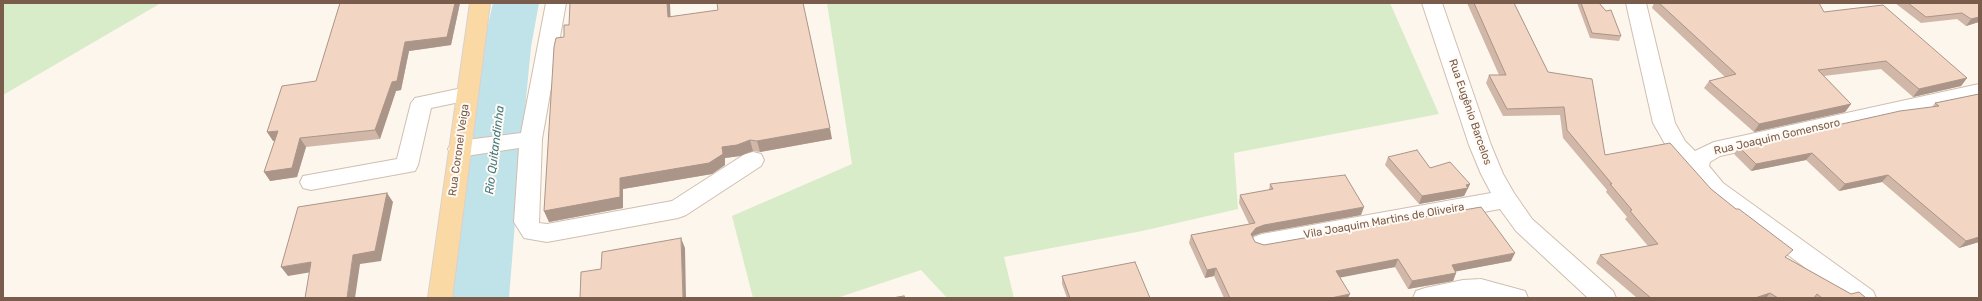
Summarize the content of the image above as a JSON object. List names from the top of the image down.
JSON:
{
  "streets": {
    "main road": ["Rua Coronel Veiga"],
    "street": ["Rua Eugênio Barcelos", "Rua Joaquim Gomensoro", "Vila Joaquim Martins de Oliveira"]
  },
  "crossings": [
    ["Rua Eugênio Barcelos", "Vila Joaquim Martins de Oliveira"]
  ],
  "water": ["Rio Quitandinha"]
}
